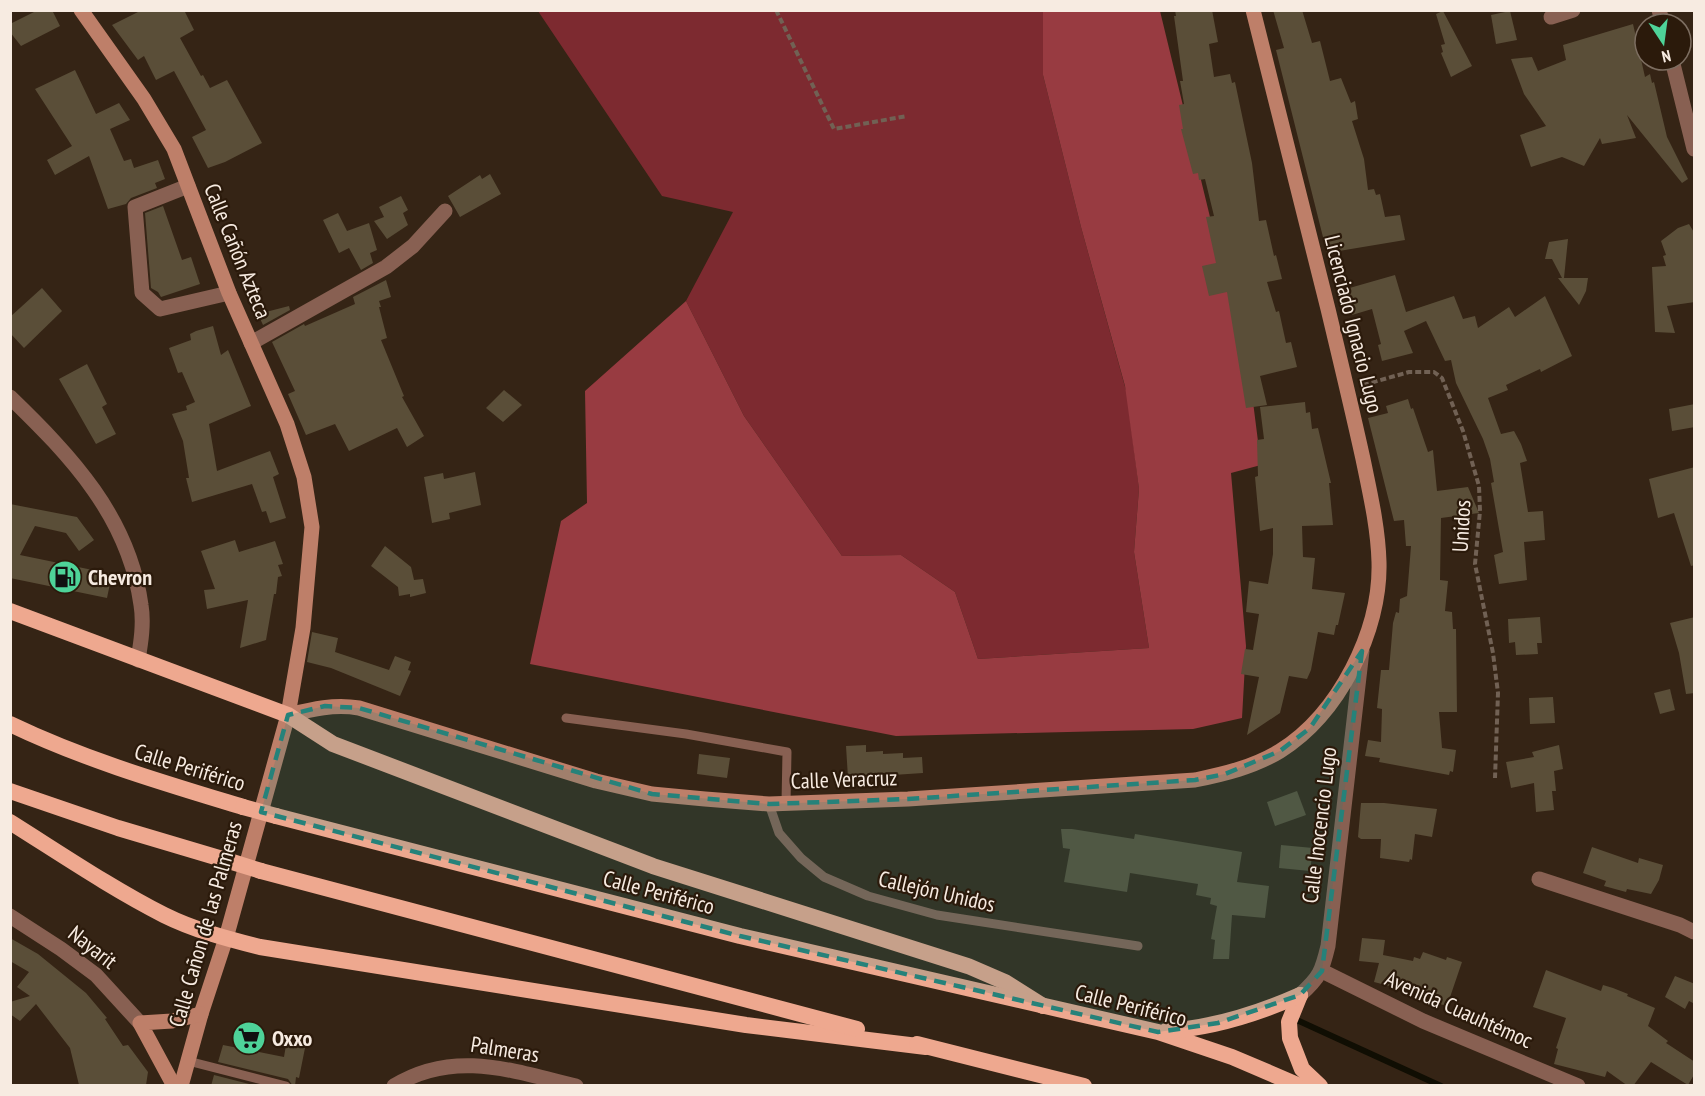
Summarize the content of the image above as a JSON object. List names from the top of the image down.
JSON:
{
  "streets": {
    "highway": ["Calle Periférico"],
    "main road": [
      "Calle Cañón Azteca",
      "Licenciado Ignacio Lugo",
      "Calle Veracruz",
      "Calle Cañon de las Palmeras"
    ],
    "street": [
      "Calle Inocencio Lugo",
      "Nayarit",
      "Avenida Cuauhtémoc",
      "Palmeras"
    ],
    "lane": ["Callejón Unidos"],
    "path": ["Unidos"]
  },
  "crossings": [
    ["Calle Cañón Azteca", "Calle Cañon de las Palmeras"],
    ["Licenciado Ignacio Lugo", "Unidos"],
    ["Licenciado Ignacio Lugo", "Calle Veracruz"],
    ["Licenciado Ignacio Lugo", "Calle Inocencio Lugo"],
    ["Calle Veracruz", "Calle Inocencio Lugo"],
    ["Calle Veracruz", "Callejón Unidos"],
    ["Calle Veracruz", "Calle Cañon de las Palmeras"],
    ["Calle Inocencio Lugo", "Avenida Cuauhtémoc"]
  ],
  "places": {
    "fuel station": ["Chevron"],
    "supermarket": ["Oxxo"]
  },
  "north": "bottom"
}
